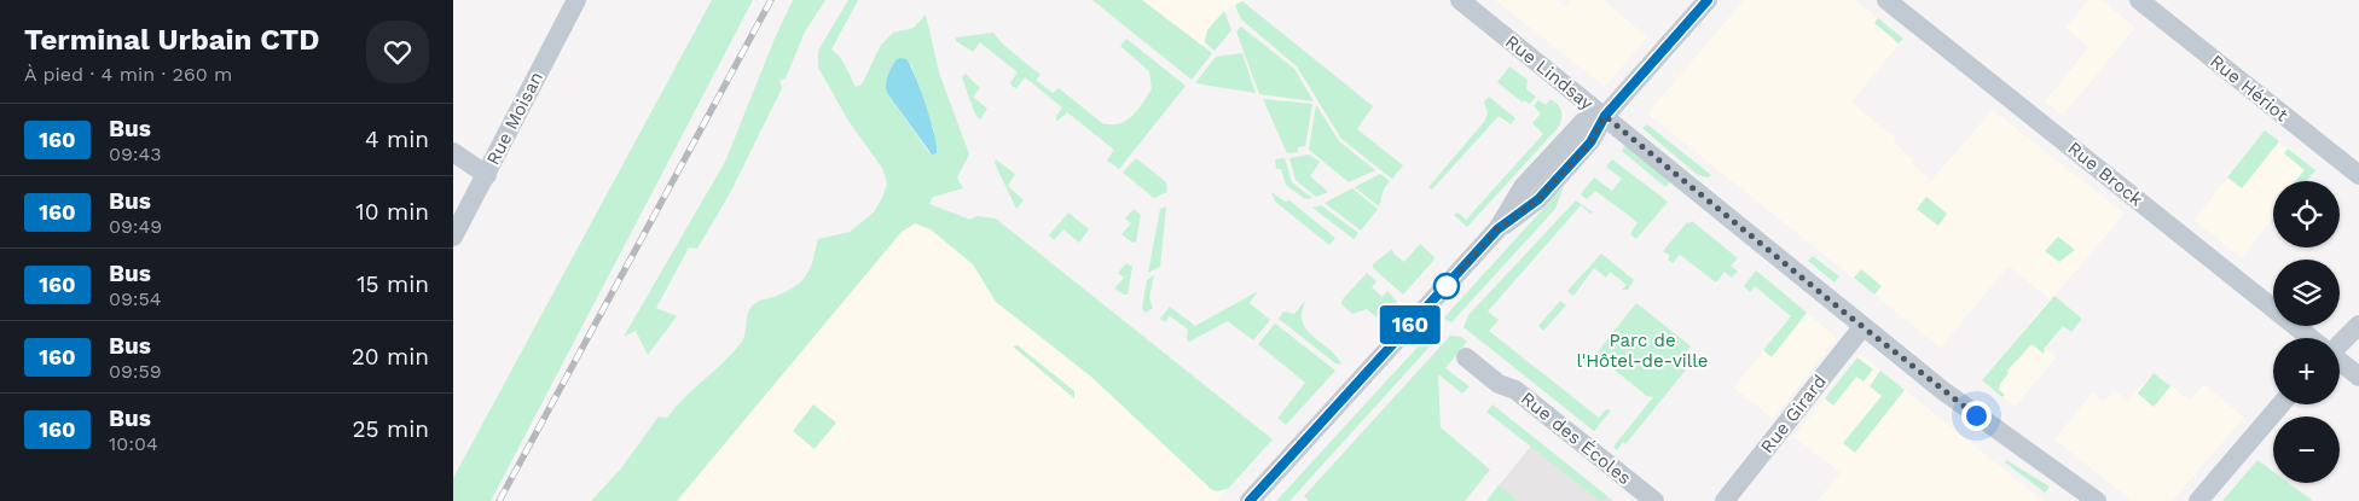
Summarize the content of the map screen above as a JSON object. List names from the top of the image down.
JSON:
{
  "streets": {
    "street": [
      "Rue Lindsay",
      "Rue Hériot",
      "Rue Moisan",
      "Rue Brock",
      "Rue Girard",
      "Rue des Écoles"
    ]
  },
  "crossings": [
    ["Rue Lindsay", "Rue Girard"]
  ],
  "parks": ["Parc de l'Hôtel-de-ville"],
  "lines": ["bus line 160"],
  "page": {
    "heading": ["Terminal Urbain CTD", "À pied · 4 min · 260 m"],
    "on_map": "160",
    "list": [
      {
        "mark": "160",
        "name": "Bus",
        "note": "09:43",
        "value": "4 min"
      },
      {
        "mark": "160",
        "name": "Bus",
        "note": "09:49",
        "value": "10 min"
      },
      {
        "mark": "160",
        "name": "Bus",
        "note": "09:54",
        "value": "15 min"
      },
      {
        "mark": "160",
        "name": "Bus",
        "note": "09:59",
        "value": "20 min"
      },
      {
        "mark": "160",
        "name": "Bus",
        "note": "10:04",
        "value": "25 min"
      }
    ],
    "map_buttons": ["+", "−"]
  }
}
